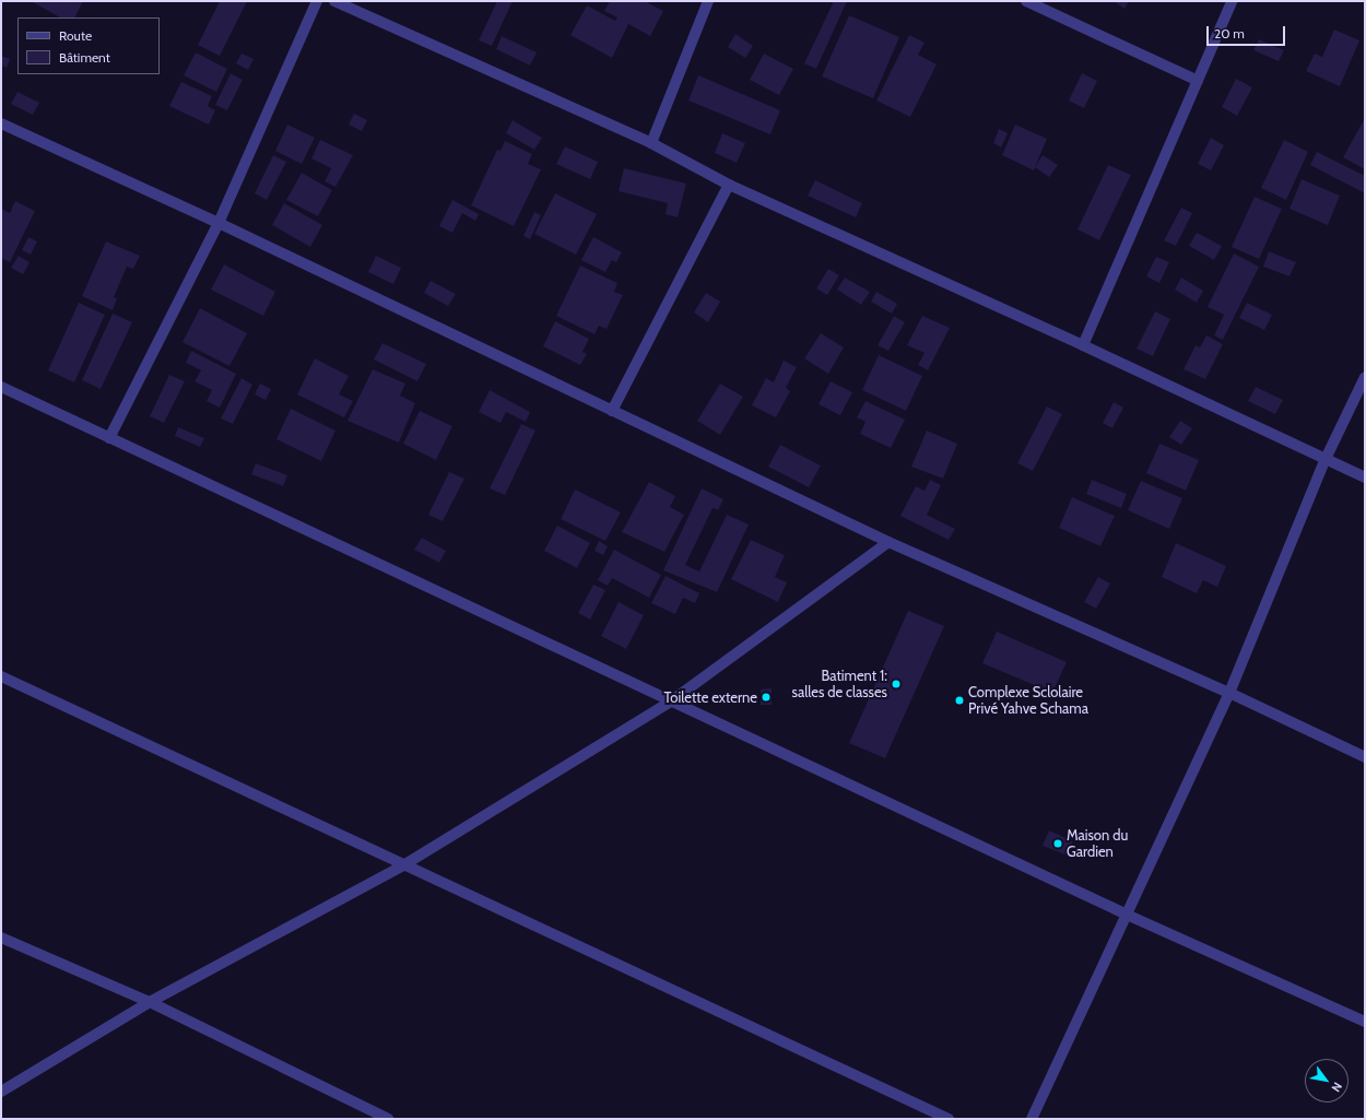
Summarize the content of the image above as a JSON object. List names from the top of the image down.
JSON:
{
  "places": [
    "Batiment 1: salles de classes",
    "Toilette externe",
    "Complexe Sclolaire Privé Yahve Schama",
    "Maison du Gardien"
  ],
  "legend": ["Route", "Bâtiment"],
  "scale_bar": "20 m",
  "north": "bottom right"
}
